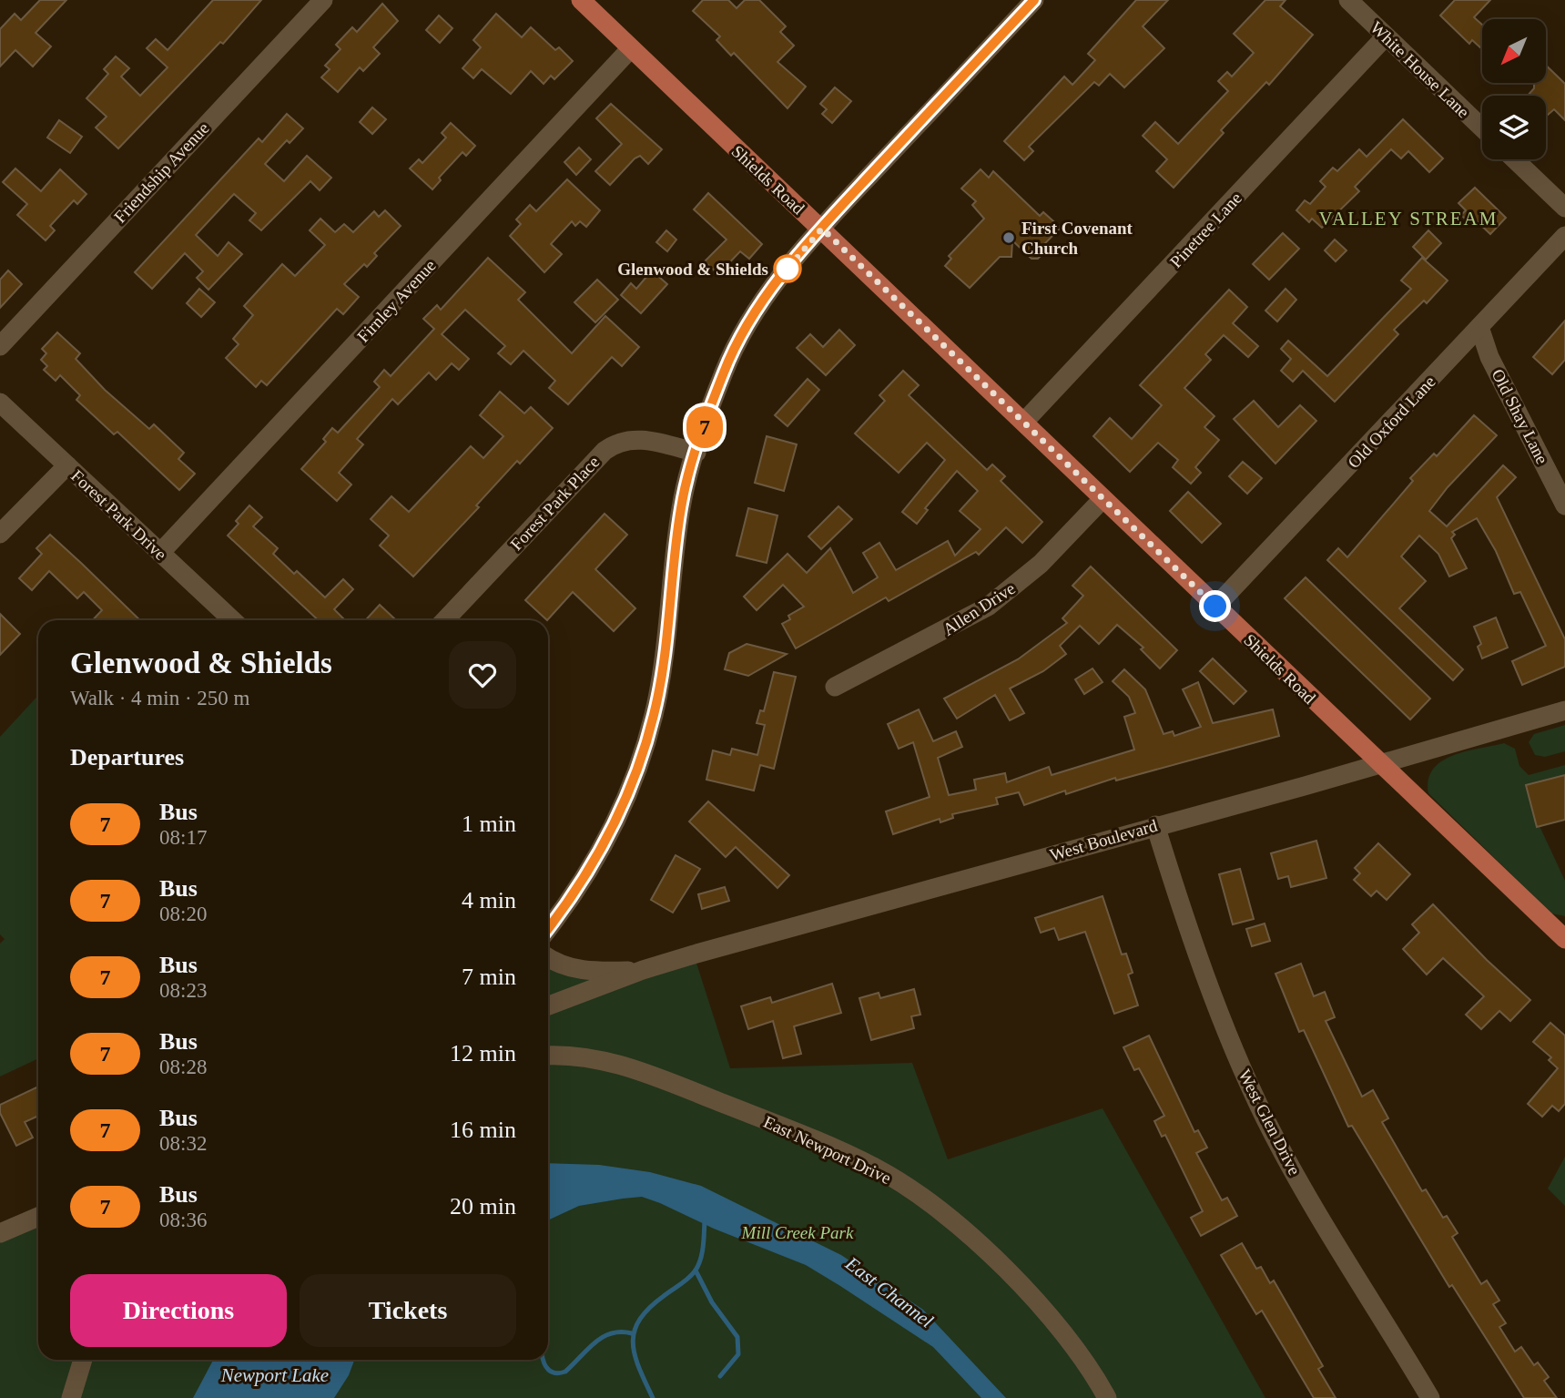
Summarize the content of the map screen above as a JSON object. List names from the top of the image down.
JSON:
{
  "streets": {
    "main road": ["Shields Road"],
    "street": [
      "White House Lane",
      "Friendship Avenue",
      "Pinetree Lane",
      "Firnley Avenue",
      "Old Shay Lane",
      "Old Oxford Lane",
      "Forest Park Place",
      "Forest Park Drive",
      "Allen Drive",
      "West Boulevard",
      "West Glen Drive",
      "East Newport Drive"
    ]
  },
  "crossings": [
    ["White House Lane", "Pinetree Lane"],
    ["Shields Road", "Pinetree Lane"],
    ["Shields Road", "Firnley Avenue"],
    ["Shields Road", "Old Oxford Lane"],
    ["Shields Road", "Allen Drive"],
    ["Shields Road", "West Boulevard"],
    ["Firnley Avenue", "Forest Park Drive"],
    ["Old Shay Lane", "Old Oxford Lane"],
    ["West Boulevard", "West Glen Drive"]
  ],
  "districts": ["VALLEY STREAM"],
  "water": ["East Channel", "Newport Lake"],
  "parks": ["Mill Creek Park"],
  "places": ["First Covenant Church", "Glenwood & Shields"],
  "lines": ["bus line 7"],
  "north": "bottom left",
  "page": {
    "on_map": "7",
    "heading": [
      ["Glenwood & Shields", "Walk · 4 min · 250 m"],
      "Departures"
    ],
    "list": [
      {
        "mark": "7",
        "name": "Bus",
        "note": "08:17",
        "value": "1 min"
      },
      {
        "mark": "7",
        "name": "Bus",
        "note": "08:20",
        "value": "4 min"
      },
      {
        "mark": "7",
        "name": "Bus",
        "note": "08:23",
        "value": "7 min"
      },
      {
        "mark": "7",
        "name": "Bus",
        "note": "08:28",
        "value": "12 min"
      },
      {
        "mark": "7",
        "name": "Bus",
        "note": "08:32",
        "value": "16 min"
      },
      {
        "mark": "7",
        "name": "Bus",
        "note": "08:36",
        "value": "20 min"
      }
    ],
    "buttons": ["Directions", "Tickets"]
  }
}
